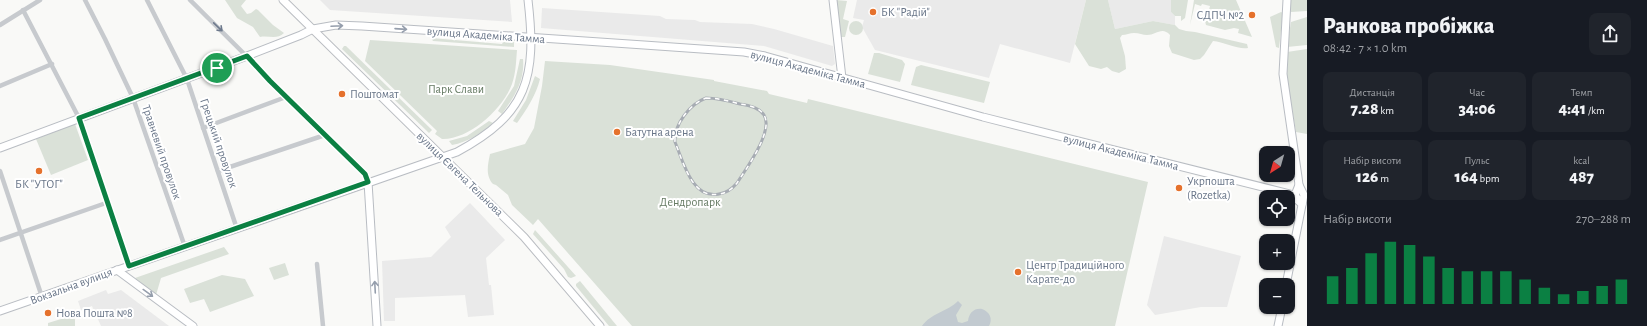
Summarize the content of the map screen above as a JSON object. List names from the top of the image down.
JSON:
{
  "streets": {
    "main road": ["вулиця Академіка Тамма", "вулиця Євгена Тельнова", "Вокзальна вулиця"],
    "street": ["Грецький провулок", "Травневий провулок"]
  },
  "crossings": [
    ["вулиця Академіка Тамма", "Грецький провулок"],
    ["вулиця Академіка Тамма", "Травневий провулок"],
    ["вулиця Академіка Тамма", "вулиця Євгена Тельнова"],
    ["вулиця Академіка Тамма", "Вокзальна вулиця"],
    ["Грецький провулок", "Вокзальна вулиця"],
    ["Травневий провулок", "Вокзальна вулиця"],
    ["вулиця Євгена Тельнова", "Вокзальна вулиця"]
  ],
  "parks": ["Парк Слави", "Дендропарк"],
  "places": [
    "БК \"Радій\"",
    "СДПЧ №2",
    "Поштомат",
    "Батутна арена",
    "БК \"УТОГ\"",
    "Укрпошта (Rozetka)",
    "Центр Традиційного Карате-до",
    "Нова Пошта №8"
  ],
  "north": "bottom left",
  "page": {
    "heading": ["Ранкова пробіжка", "08:42 · 7 × 1.0 km"],
    "stats": [
      ["Дистанція", "7.28 km"],
      ["Час", "34:06"],
      ["Темп", "4:41 /km"],
      ["Набір висоти", "126 m"],
      ["Пульс", "164 bpm"],
      ["kcal", "487"]
    ],
    "map_buttons": ["+", "−"],
    "chart": ["Набір висоти", "270–288 m"]
  }
}
